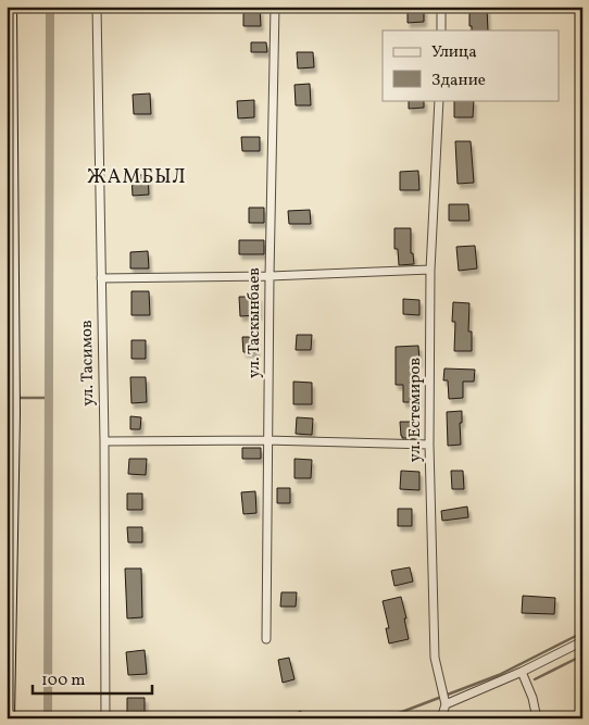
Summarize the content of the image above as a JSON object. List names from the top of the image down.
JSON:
{
  "streets": {
    "street": ["ул. Таскынбаев", "ул. Тасимов", "ул. Естемиров"]
  },
  "districts": ["ЖАМБЫЛ"],
  "legend": ["Улица", "Здание"],
  "scale_bar": "100 m"
}
